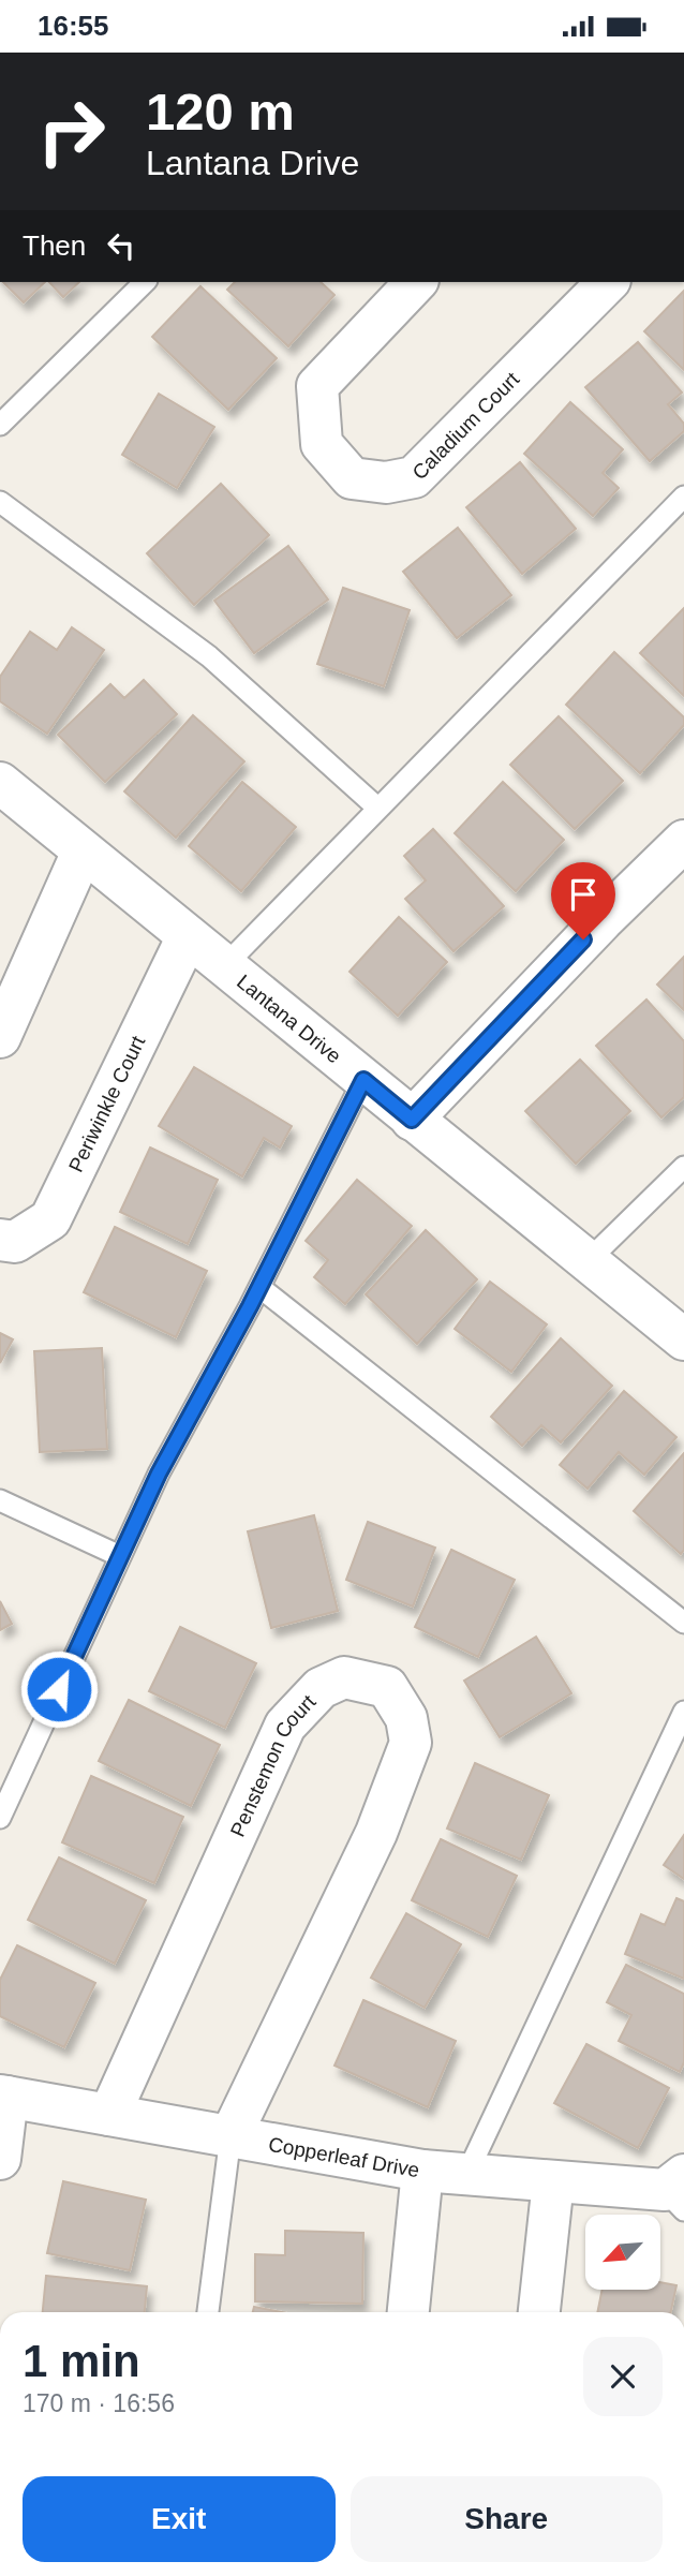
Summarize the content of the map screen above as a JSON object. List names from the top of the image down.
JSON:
{
  "streets": {
    "street": [
      "Caladium Court",
      "Lantana Drive",
      "Periwinkle Court",
      "Penstemon Court",
      "Copperleaf Drive"
    ]
  },
  "crossings": [
    ["Lantana Drive", "Periwinkle Court"],
    ["Penstemon Court", "Copperleaf Drive"]
  ],
  "north": "bottom left",
  "page": {
    "status": "16:55",
    "turn": ["120 m", "Lantana Drive"],
    "then": "Then",
    "heading": ["1 min", "170 m · 16:56"],
    "buttons": ["Exit", "Share"]
  }
}
